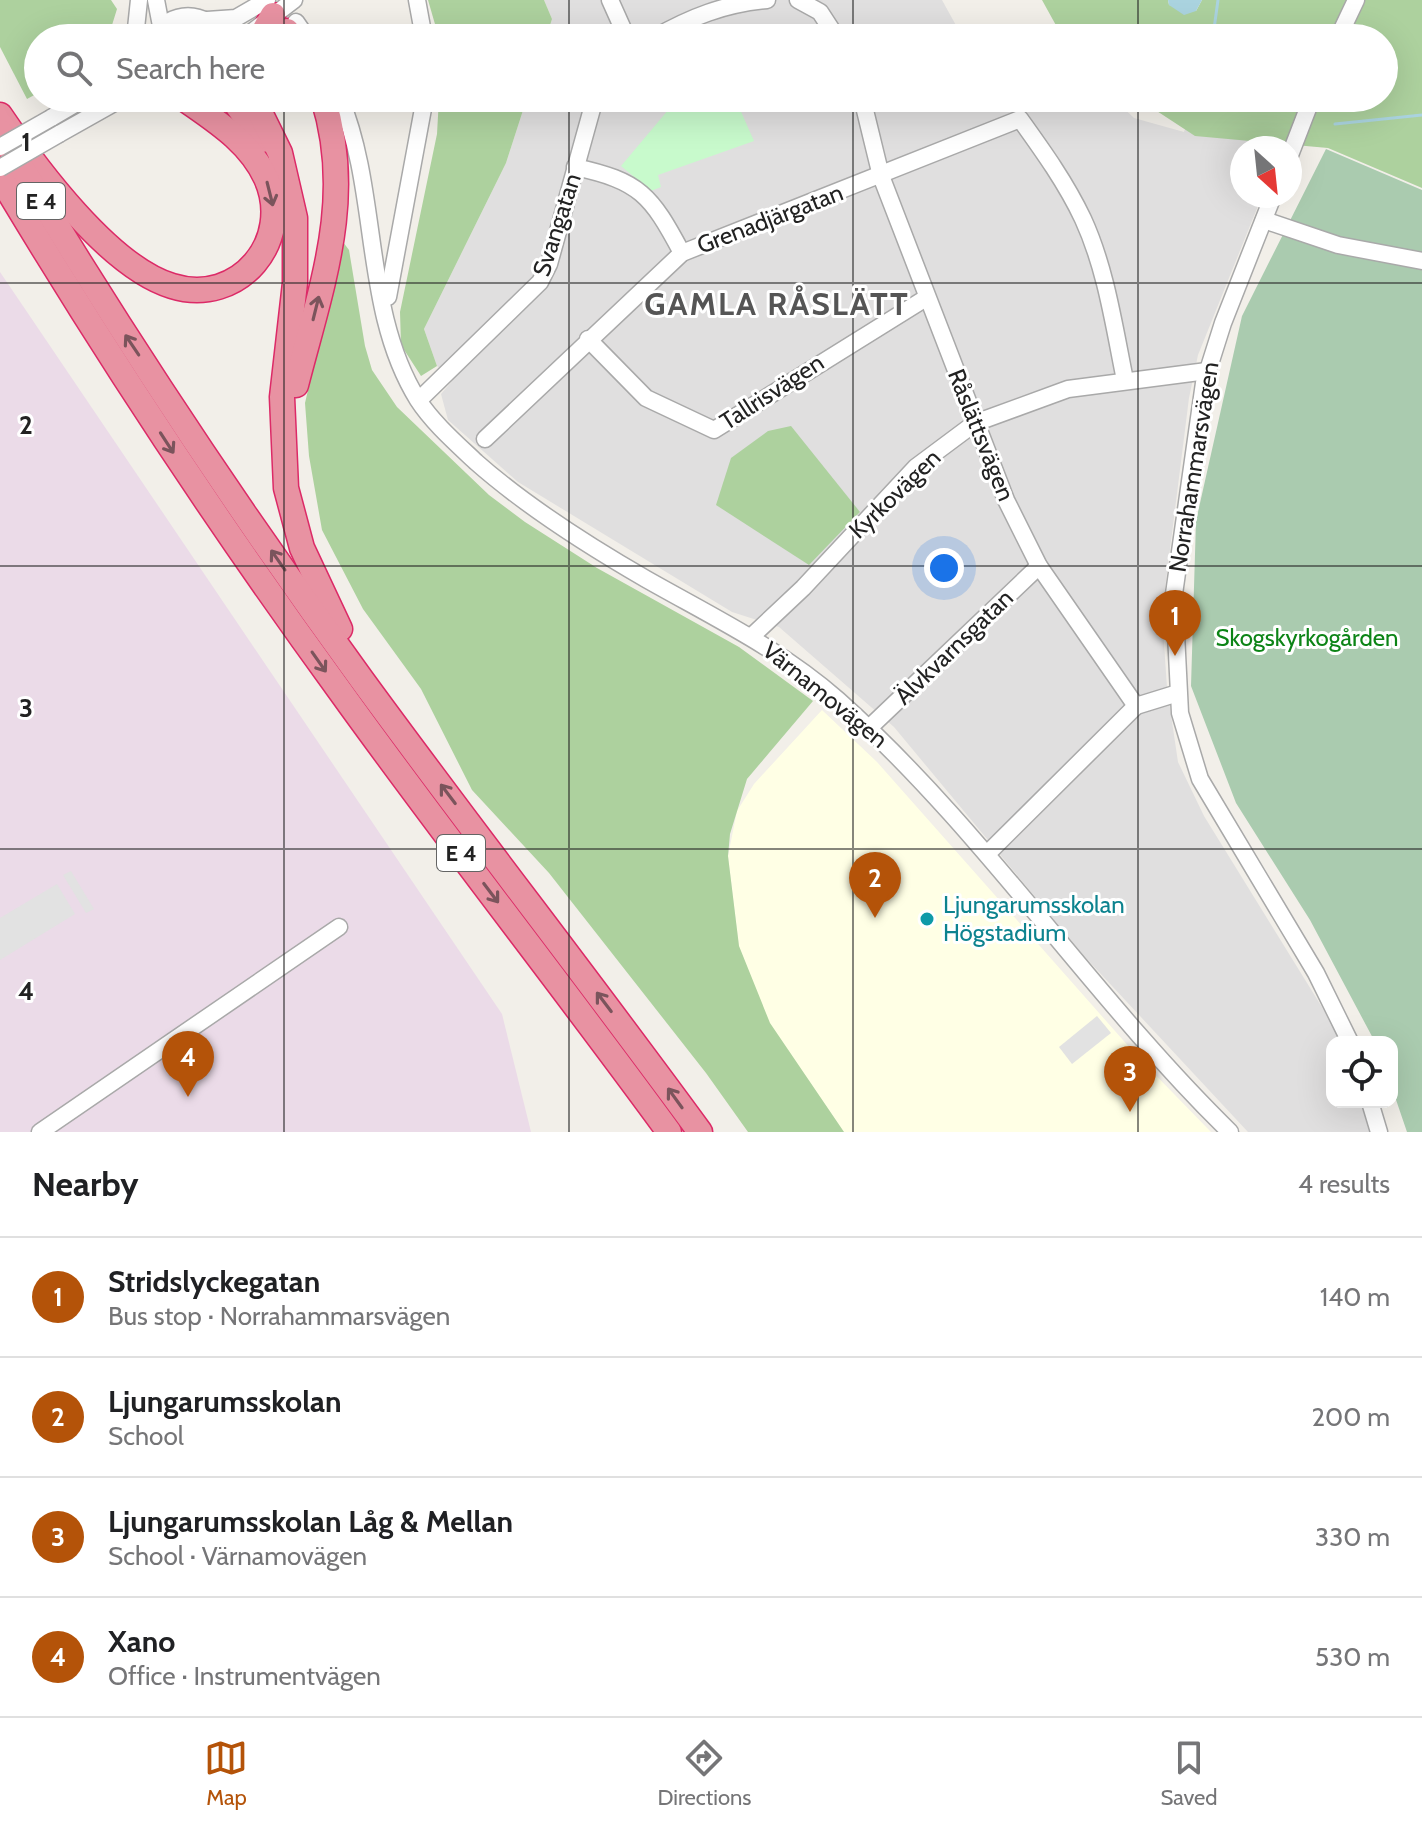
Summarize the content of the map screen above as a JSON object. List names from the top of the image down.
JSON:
{
  "streets": {
    "highway": ["E 4"],
    "street": [
      "Grenadjärgatan",
      "Svangatan",
      "Tallrisvägen",
      "Råslättsvägen",
      "Norrahammarsvägen",
      "Kyrkovägen",
      "Älvkvarnsgatan",
      "Värnamovägen"
    ]
  },
  "crossings": [
    ["Grenadjärgatan", "Tallrisvägen"],
    ["Grenadjärgatan", "Råslättsvägen"],
    ["Grenadjärgatan", "Kyrkovägen"],
    ["Svangatan", "Värnamovägen"],
    ["Tallrisvägen", "Råslättsvägen"],
    ["Råslättsvägen", "Kyrkovägen"],
    ["Råslättsvägen", "Älvkvarnsgatan"],
    ["Norrahammarsvägen", "Kyrkovägen"],
    ["Kyrkovägen", "Värnamovägen"],
    ["Älvkvarnsgatan", "Värnamovägen"]
  ],
  "districts": ["GAMLA RÅSLÄTT"],
  "parks": ["Skogskyrkogården"],
  "places": ["Ljungarumsskolan Högstadium"],
  "north": "bottom right",
  "page": {
    "search": "Search here",
    "pins": [
      "1",
      "2",
      "4",
      "3"
    ],
    "heading": ["Nearby", "4 results"],
    "list": [
      {
        "mark": "1",
        "name": "Stridslyckegatan",
        "note": "Bus stop · Norrahammarsvägen",
        "value": "140 m"
      },
      {
        "mark": "2",
        "name": "Ljungarumsskolan",
        "note": "School",
        "value": "200 m"
      },
      {
        "mark": "3",
        "name": "Ljungarumsskolan Låg & Mellan",
        "note": "School · Värnamovägen",
        "value": "330 m"
      },
      {
        "mark": "4",
        "name": "Xano",
        "note": "Office · Instrumentvägen",
        "value": "530 m"
      }
    ],
    "nav": ["Map", "Directions", "Saved"]
  },
  "grid": {
    "rows": [
      "1",
      "2",
      "3",
      "4"
    ]
  }
}
